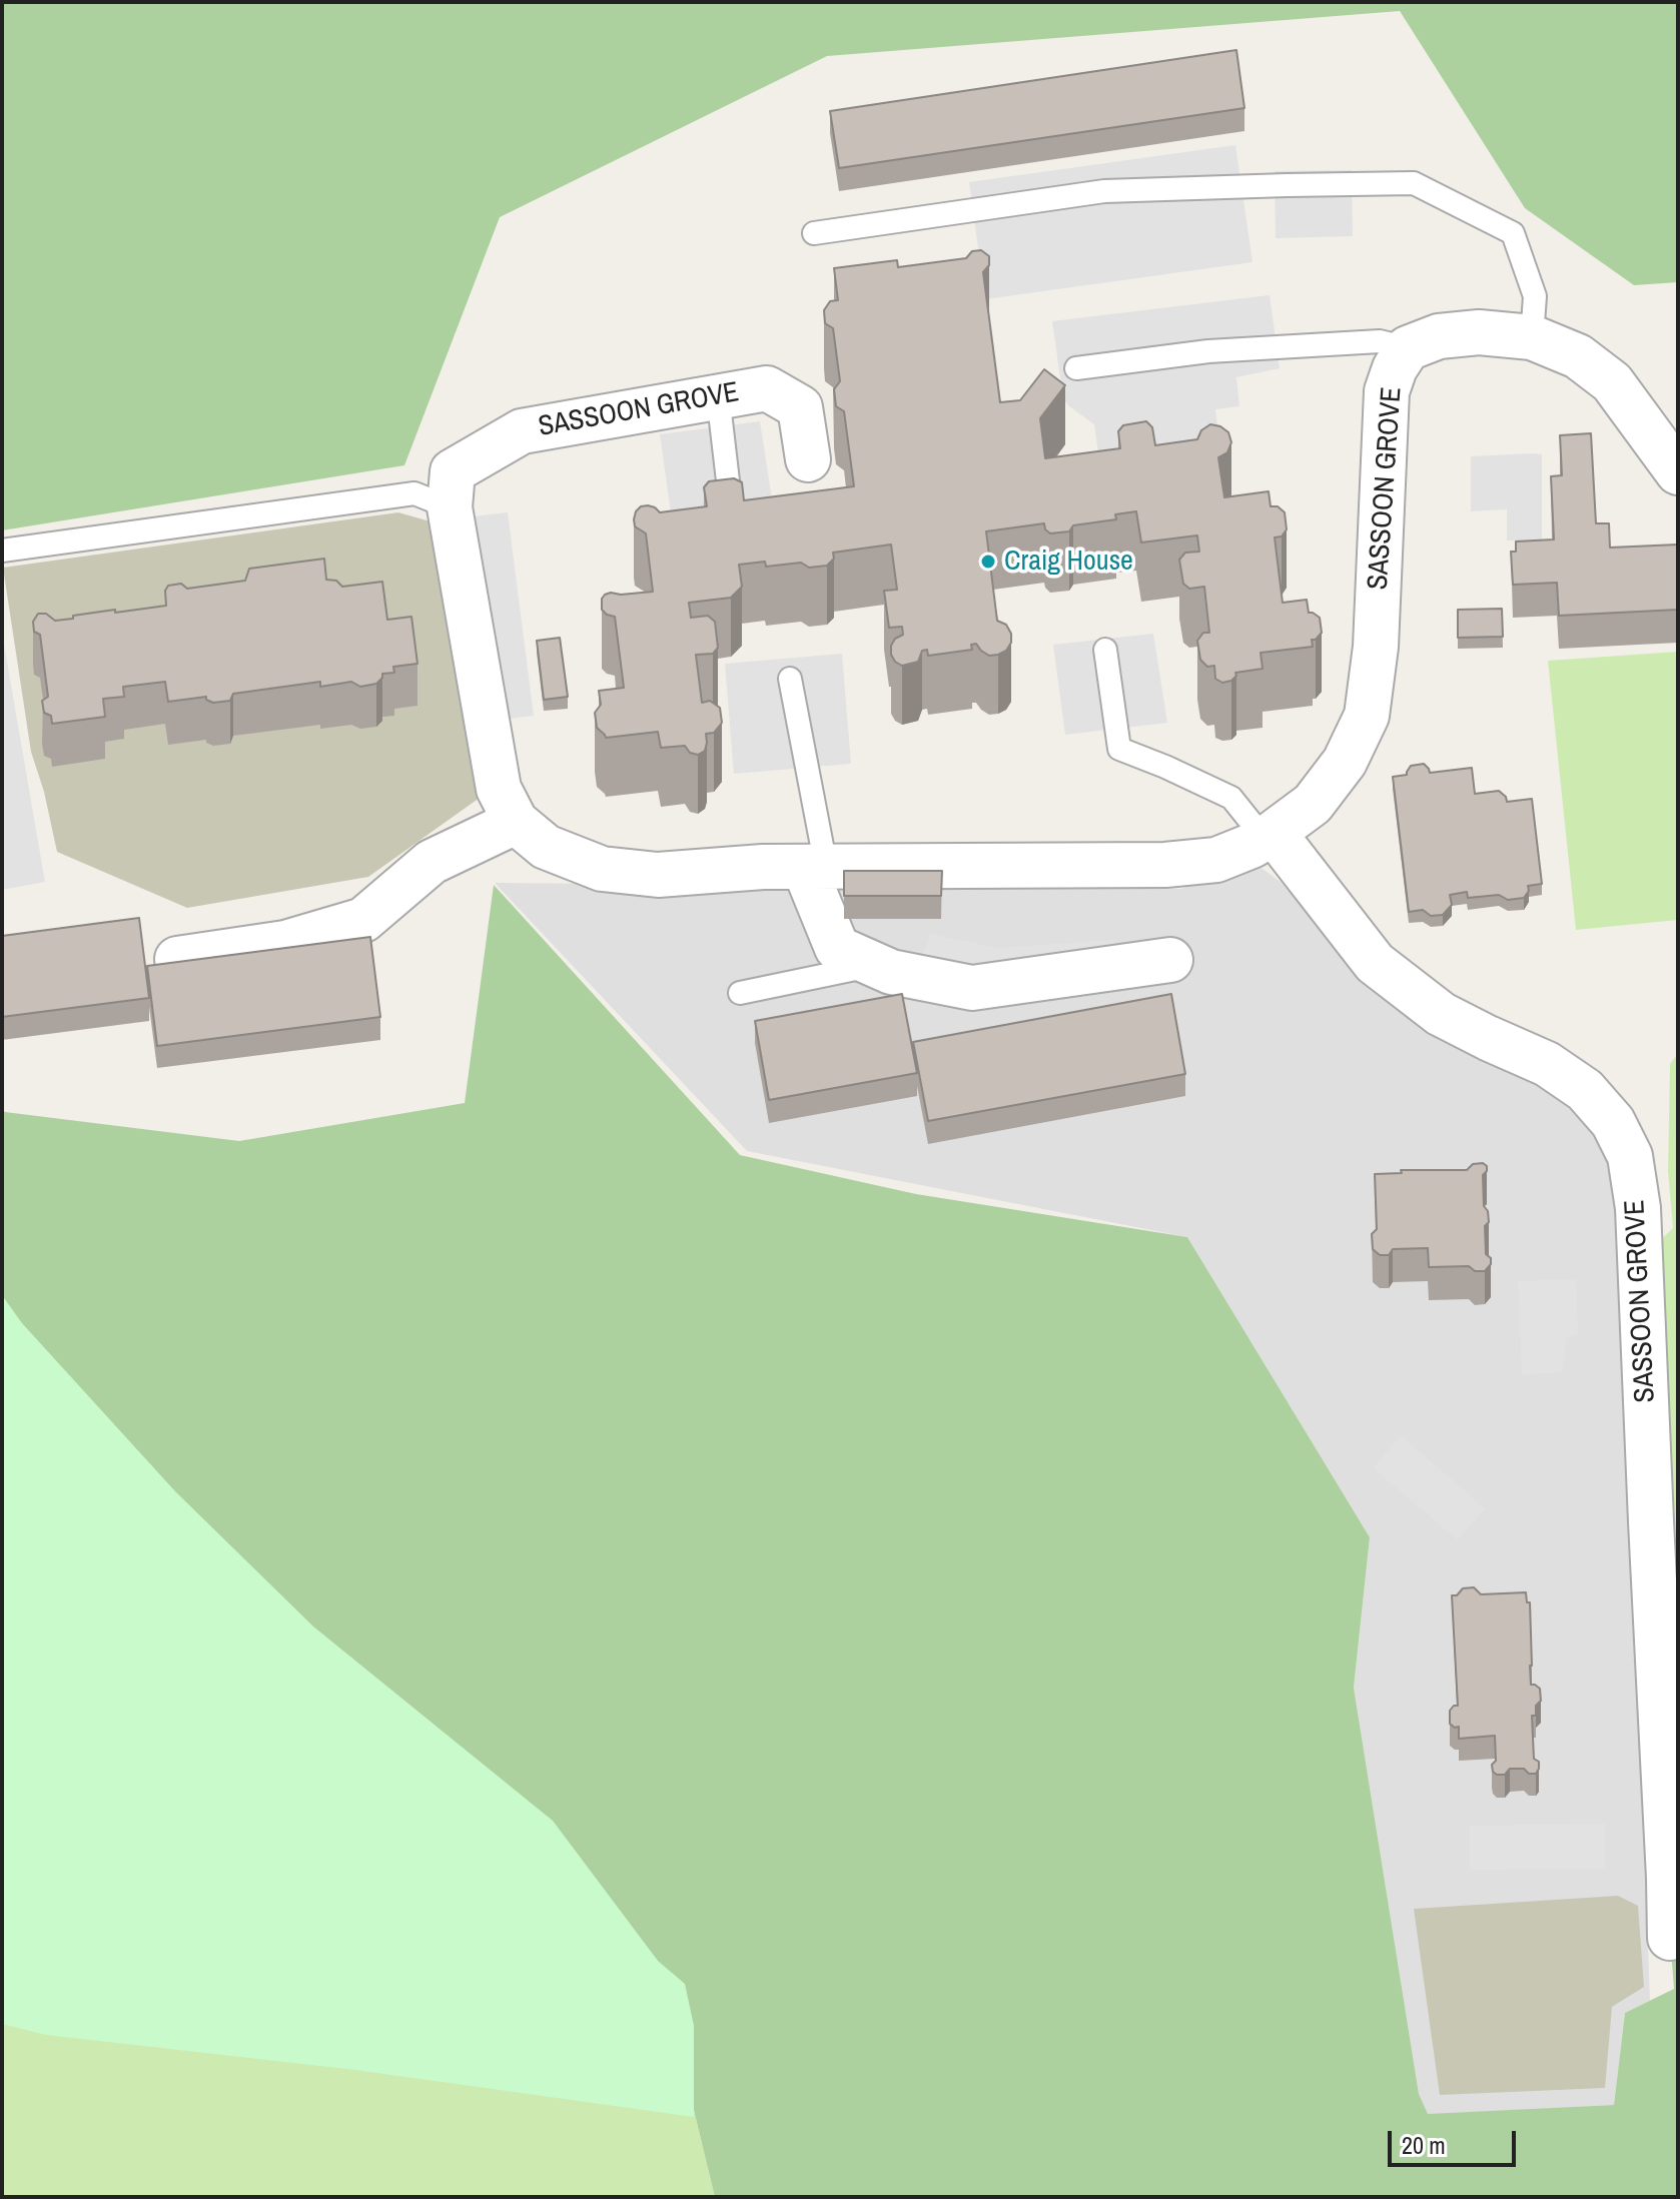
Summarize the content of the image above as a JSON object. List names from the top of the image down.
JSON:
{
  "streets": {
    "street": ["SASSOON GROVE"]
  },
  "places": ["Craig House"],
  "scale_bar": "20 m"
}
